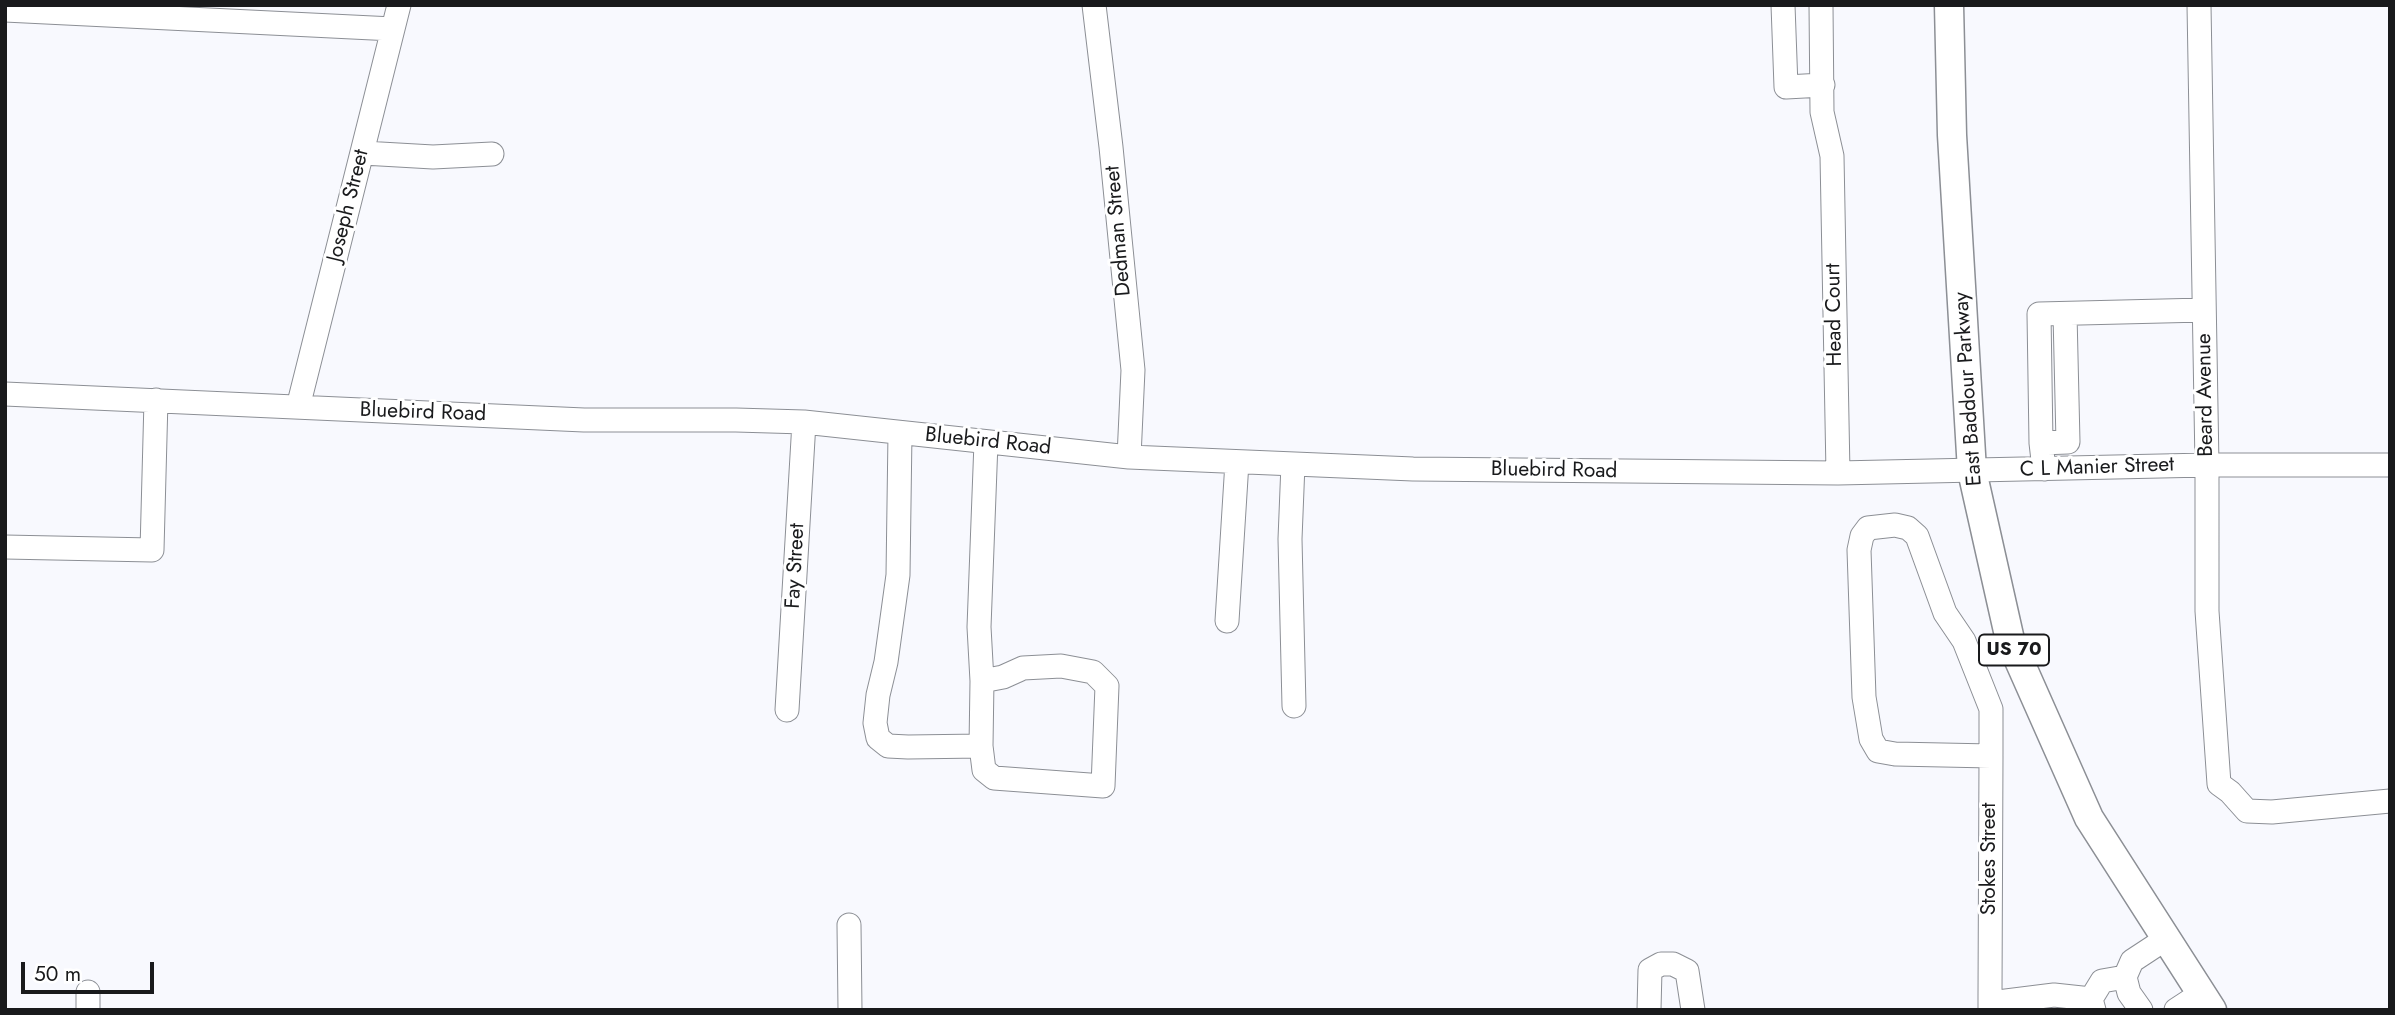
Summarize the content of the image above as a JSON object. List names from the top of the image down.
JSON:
{
  "streets": {
    "main road": ["East Baddour Parkway", "US 70"],
    "street": [
      "Joseph Street",
      "Dedman Street",
      "Head Court",
      "Beard Avenue",
      "Bluebird Road",
      "C L Manier Street",
      "Fay Street",
      "Stokes Street"
    ]
  },
  "crossings": [
    ["Joseph Street", "Bluebird Road"],
    ["Dedman Street", "Bluebird Road"],
    ["Head Court", "Bluebird Road"],
    ["East Baddour Parkway", "Bluebird Road"],
    ["East Baddour Parkway", "C L Manier Street"],
    ["Beard Avenue", "C L Manier Street"],
    ["Bluebird Road", "C L Manier Street"],
    ["Bluebird Road", "Fay Street"]
  ],
  "scale_bar": "50 m"
}
